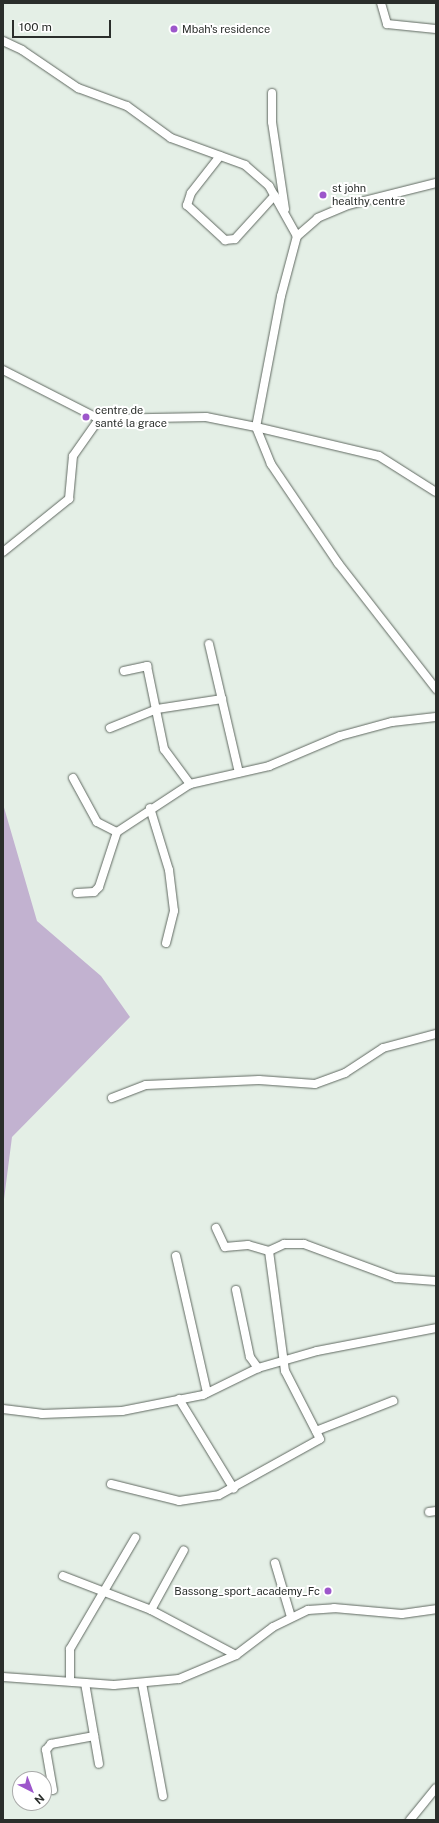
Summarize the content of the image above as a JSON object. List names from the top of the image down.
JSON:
{
  "places": [
    "Mbah's residence",
    "st john healthy centre",
    "centre de santé la grace",
    "Bassong_sport_academy_Fc"
  ],
  "scale_bar": "100 m",
  "north": "bottom right"
}
